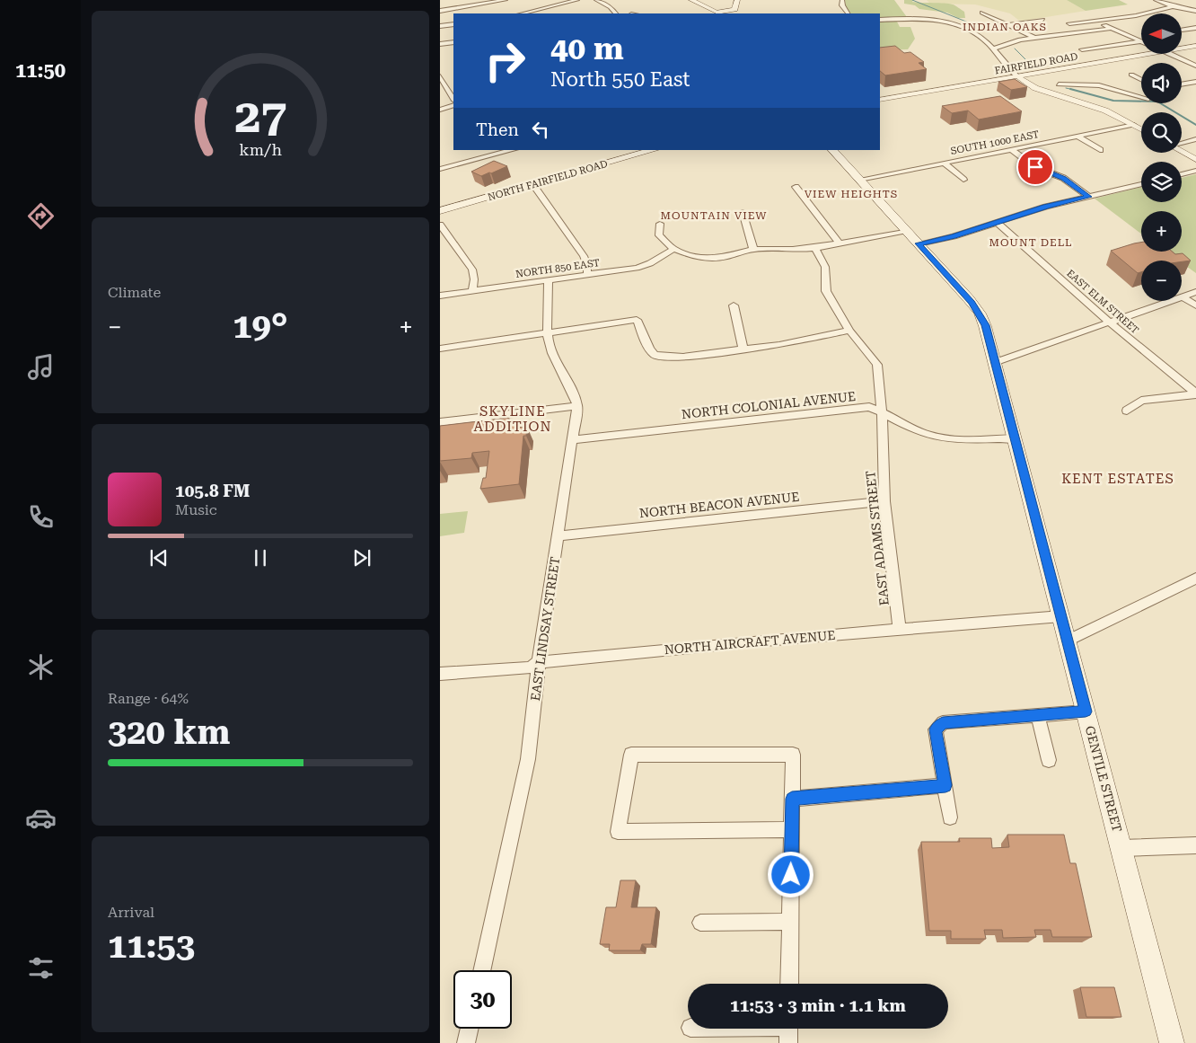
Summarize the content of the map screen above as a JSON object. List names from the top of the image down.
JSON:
{
  "streets": {
    "main road": ["NORTH FAIRFIELD ROAD", "GENTILE STREET"],
    "street": [
      "FAIRFIELD ROAD",
      "SOUTH 1000 EAST",
      "NORTH 850 EAST",
      "EAST ELM STREET",
      "NORTH COLONIAL AVENUE",
      "NORTH BEACON AVENUE",
      "EAST ADAMS STREET",
      "EAST LINDSAY STREET",
      "NORTH AIRCRAFT AVENUE"
    ]
  },
  "crossings": [
    ["SOUTH 1000 EAST", "GENTILE STREET"],
    ["NORTH 850 EAST", "EAST LINDSAY STREET"],
    ["NORTH COLONIAL AVENUE", "EAST ADAMS STREET"],
    ["NORTH COLONIAL AVENUE", "EAST LINDSAY STREET"],
    ["NORTH COLONIAL AVENUE", "GENTILE STREET"],
    ["NORTH BEACON AVENUE", "EAST ADAMS STREET"],
    ["NORTH BEACON AVENUE", "EAST LINDSAY STREET"],
    ["EAST ADAMS STREET", "NORTH AIRCRAFT AVENUE"],
    ["EAST LINDSAY STREET", "NORTH AIRCRAFT AVENUE"],
    ["NORTH AIRCRAFT AVENUE", "GENTILE STREET"]
  ],
  "districts": [
    "INDIAN OAKS",
    "VIEW HEIGHTS",
    "MOUNTAIN VIEW",
    "MOUNT DELL",
    "SKYLINE ADDITION",
    "KENT ESTATES"
  ],
  "north": "left",
  "page": {
    "tabs": "11:50",
    "map_buttons": ["+", "−"],
    "turn": ["40 m", "North 550 East"],
    "then": "Then",
    "tile": [
      "Climate",
      ["Range · 64%", "320 km"],
      ["Arrival", "11:53"]
    ],
    "heat": ["−", "19°", "+"],
    "song": ["105.8 FM", "Music"],
    "limit": "30",
    "trip": "11:53 · 3 min · 1.1 km",
    "gauge": ["27", "km/h"]
  }
}
